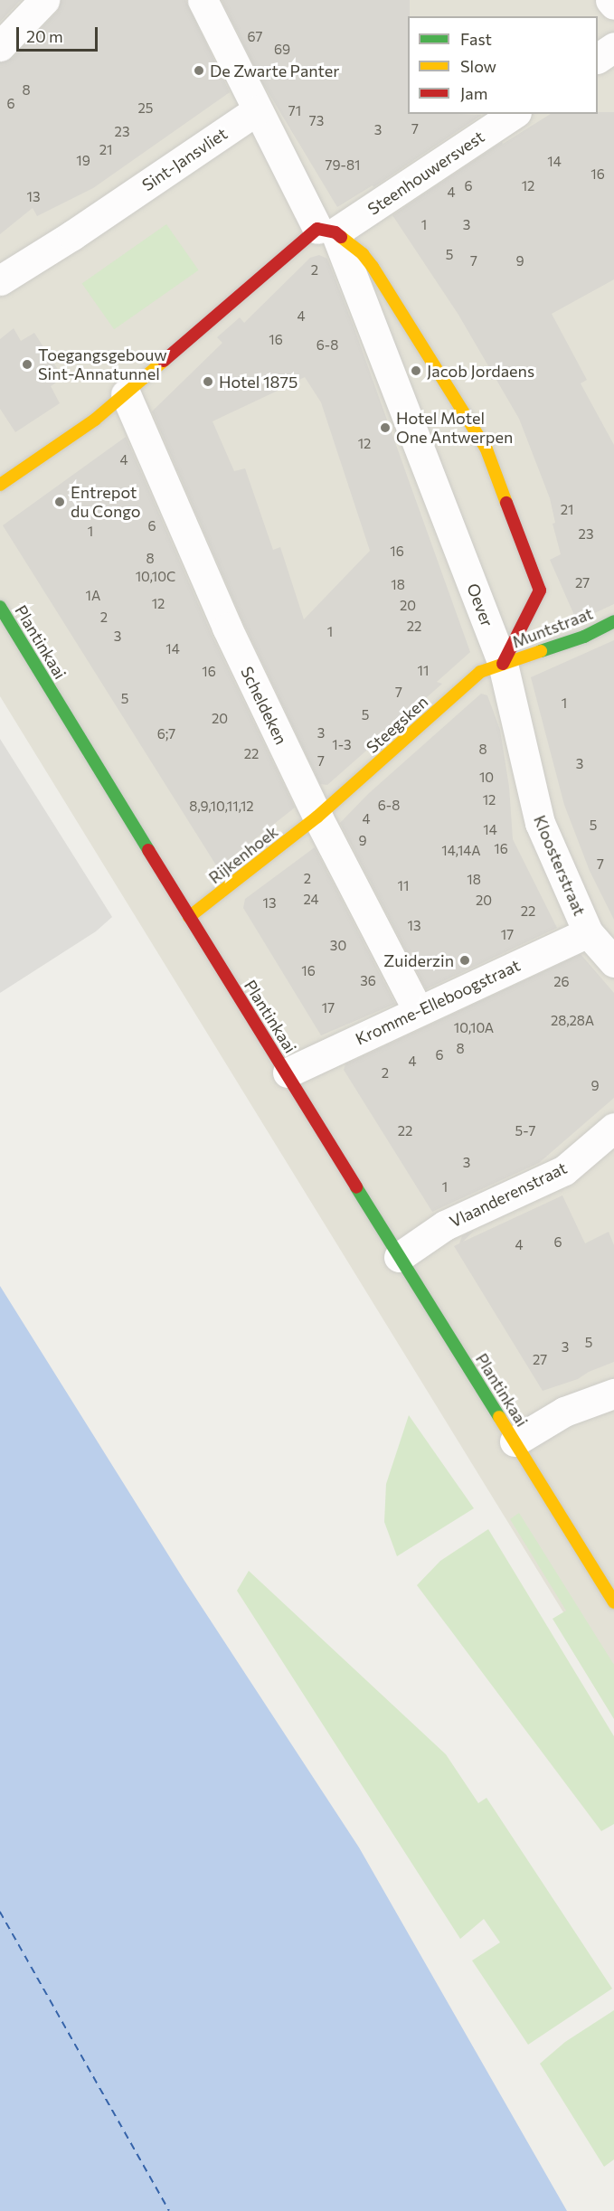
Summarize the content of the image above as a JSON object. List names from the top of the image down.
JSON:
{
  "streets": {
    "street": [
      "Sint-Jansvliet",
      "Steenhouwersvest",
      "Oever",
      "Muntstraat",
      "Plantinkaai",
      "Scheldeken",
      "Steegsken",
      "Rijkenhoek",
      "Kloosterstraat",
      "Kromme-Elleboogstraat",
      "Vlaanderenstraat"
    ]
  },
  "crossings": [
    ["Steenhouwersvest", "Oever"],
    ["Oever", "Muntstraat"],
    ["Oever", "Steegsken"],
    ["Oever", "Kloosterstraat"],
    ["Muntstraat", "Steegsken"],
    ["Muntstraat", "Kloosterstraat"],
    ["Plantinkaai", "Rijkenhoek"],
    ["Plantinkaai", "Kromme-Elleboogstraat"],
    ["Plantinkaai", "Vlaanderenstraat"],
    ["Scheldeken", "Steegsken"],
    ["Scheldeken", "Rijkenhoek"],
    ["Scheldeken", "Kromme-Elleboogstraat"],
    ["Steegsken", "Rijkenhoek"],
    ["Steegsken", "Kloosterstraat"],
    ["Kloosterstraat", "Kromme-Elleboogstraat"]
  ],
  "places": [
    "De Zwarte Panter",
    "Toegangsgebouw Sint-Annatunnel",
    "Jacob Jordaens",
    "Hotel 1875",
    "Hotel Motel One Antwerpen",
    "Entrepot du Congo",
    "Zuiderzin"
  ],
  "house_numbers": [
    "67",
    "69",
    "8",
    "6",
    "25",
    "71",
    "73",
    "7",
    "3",
    "23",
    "21",
    "19",
    "14",
    "79-81",
    "16",
    "6",
    "12",
    "4",
    "13",
    "1",
    "3",
    "5",
    "7",
    "9",
    "2",
    "4",
    "16",
    "6-8",
    "12",
    "4",
    "21",
    "6",
    "1",
    "23",
    "16",
    "8",
    "10,10C",
    "27",
    "18",
    "1A",
    "12",
    "20",
    "2",
    "22",
    "1",
    "3",
    "14",
    "11",
    "16",
    "7",
    "5",
    "1",
    "5",
    "20",
    "3",
    "6;7",
    "1-3",
    "8",
    "22",
    "7",
    "3",
    "10",
    "12",
    "6-8",
    "8,9,10,11,12",
    "4",
    "5",
    "14",
    "9",
    "16",
    "14,14A",
    "7",
    "2",
    "18",
    "11",
    "24",
    "20",
    "13",
    "22",
    "13",
    "17",
    "30",
    "16",
    "36",
    "26",
    "17",
    "28,28A",
    "10,10A",
    "8",
    "6",
    "4",
    "2",
    "9",
    "22",
    "5-7",
    "3",
    "1",
    "6",
    "4",
    "5",
    "3",
    "27"
  ],
  "legend": ["Fast", "Slow", "Jam"],
  "scale_bar": "20 m"
}
